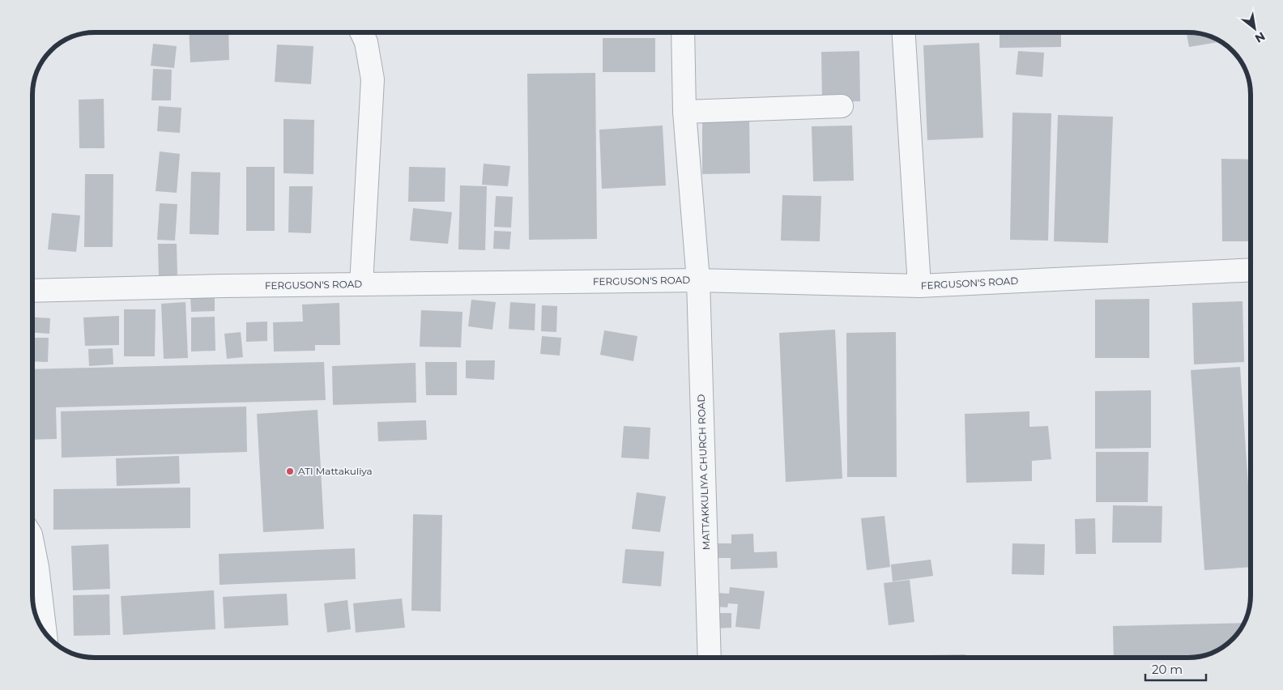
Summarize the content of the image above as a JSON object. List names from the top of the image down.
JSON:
{
  "streets": {
    "street": ["FERGUSON'S ROAD", "MATTAKKULIYA CHURCH ROAD"]
  },
  "crossings": [
    ["FERGUSON'S ROAD", "MATTAKKULIYA CHURCH ROAD"]
  ],
  "places": ["ATI Mattakuliya"],
  "scale_bar": "20 m",
  "north": "bottom right"
}
